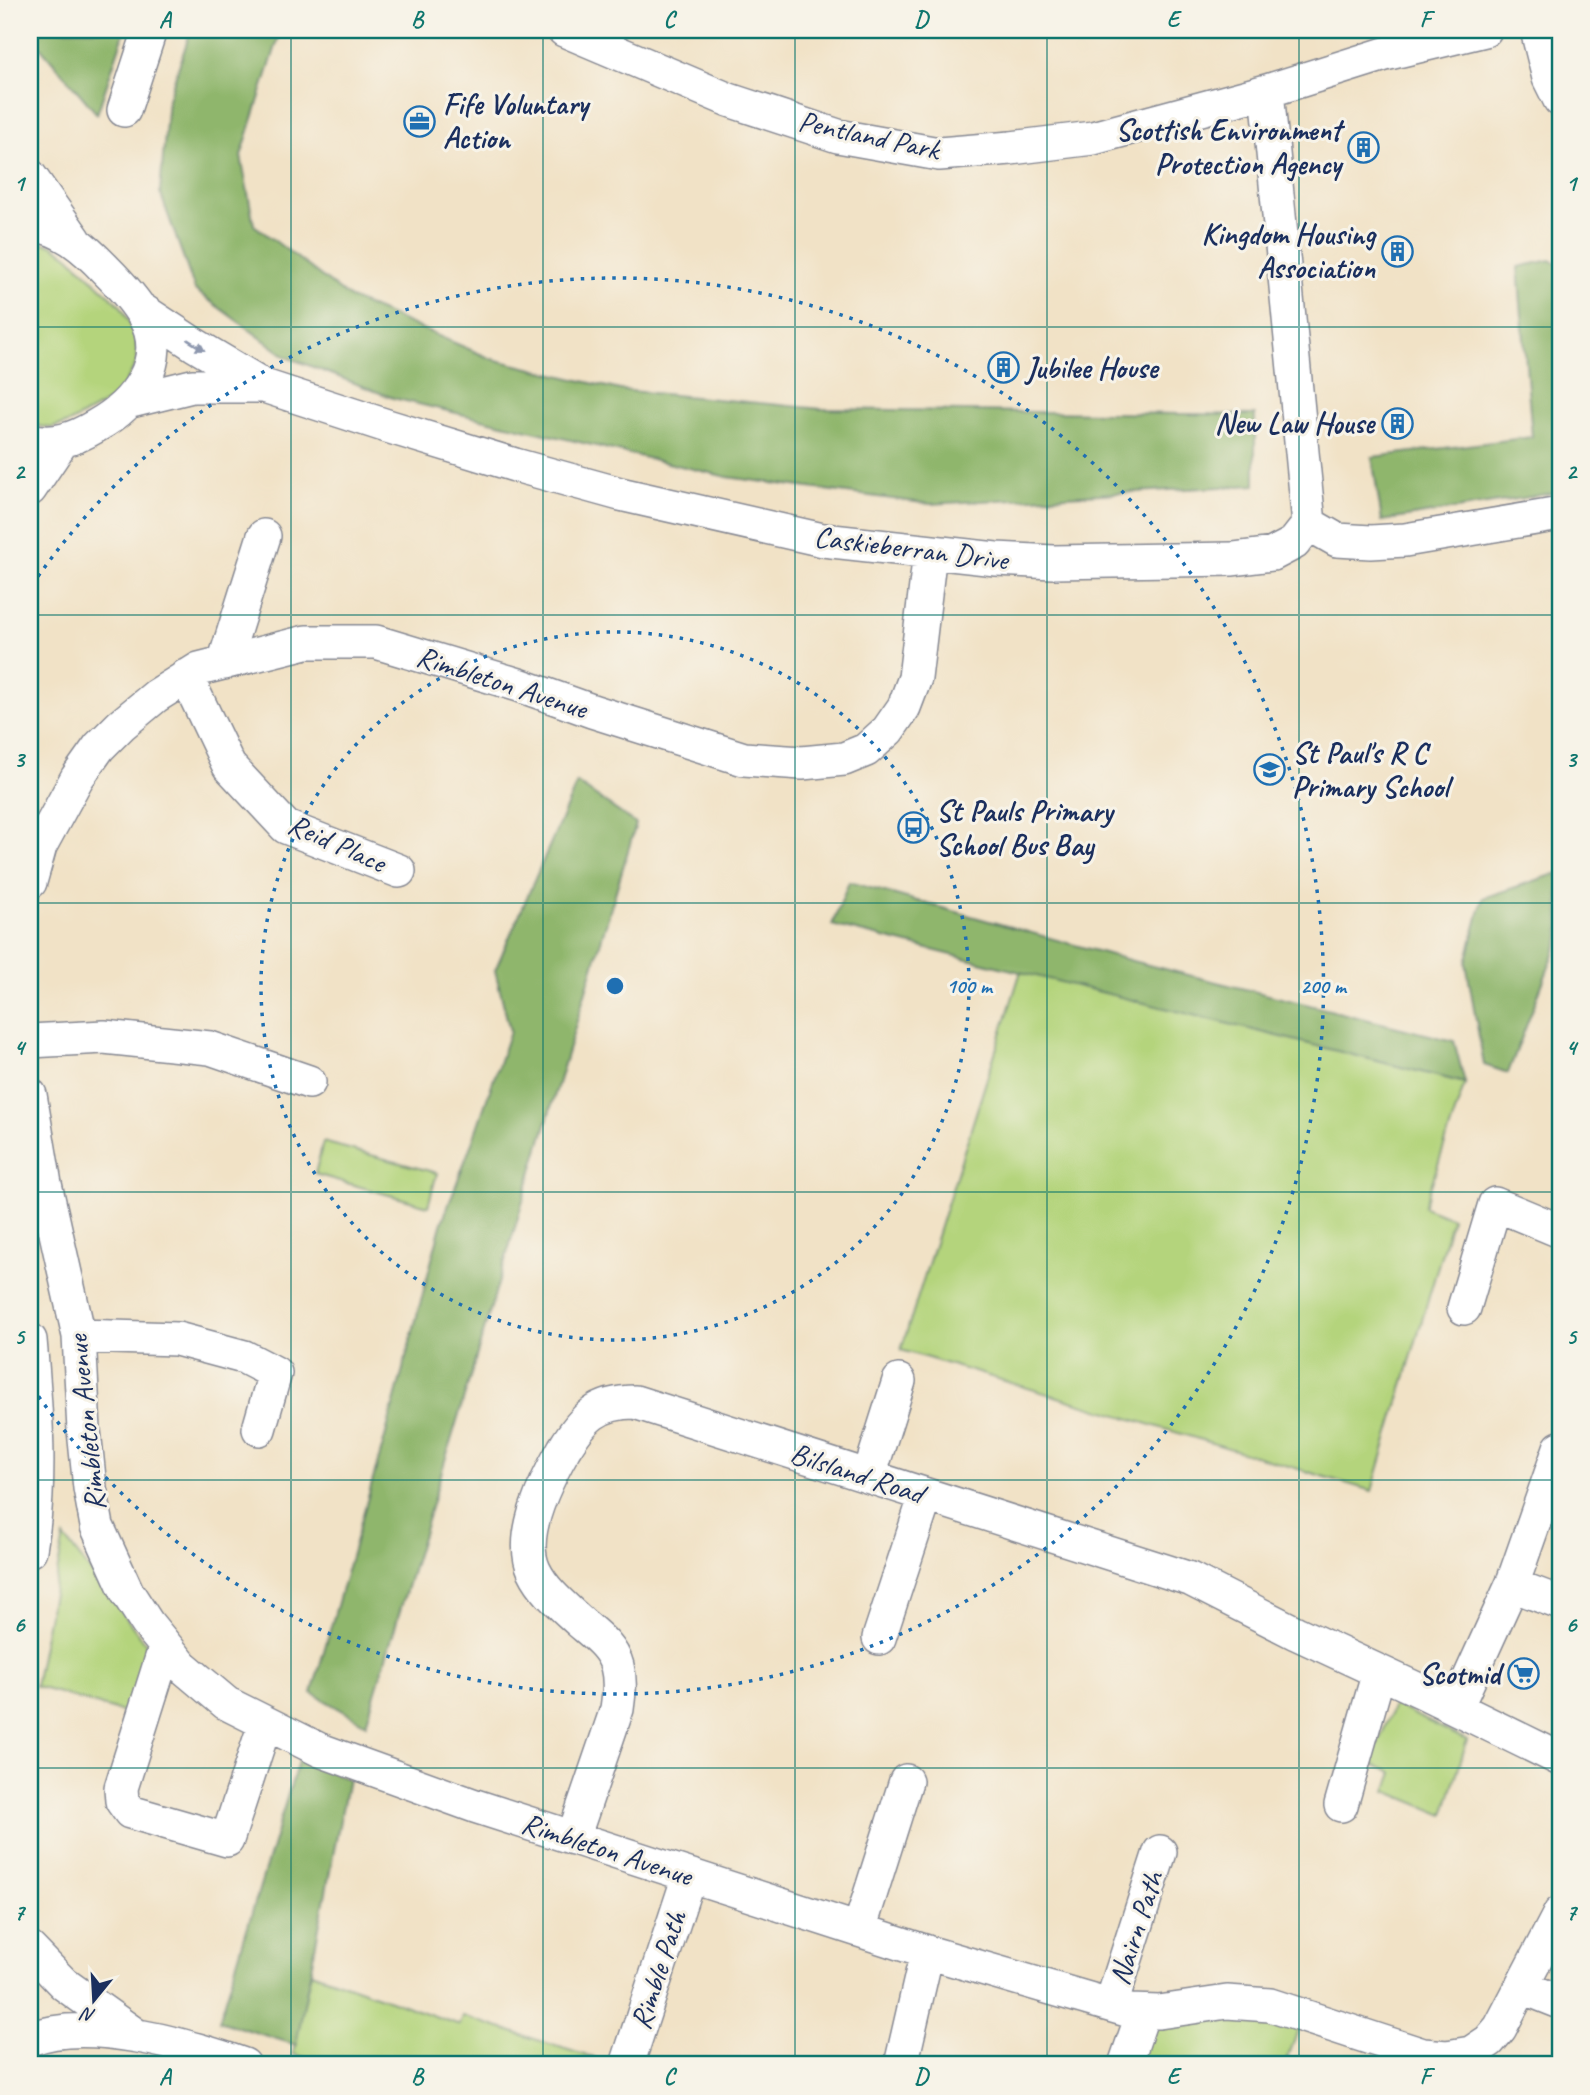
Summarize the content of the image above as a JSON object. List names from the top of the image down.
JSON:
{
  "streets": {
    "street": [
      "Pentland Park",
      "Caskieberran Drive",
      "Rimbleton Avenue",
      "Reid Place",
      "Bilsland Road",
      "Nairn Path",
      "Rimble Path"
    ]
  },
  "crossings": [
    ["Caskieberran Drive", "Rimbleton Avenue"],
    ["Rimbleton Avenue", "Reid Place"],
    ["Rimbleton Avenue", "Bilsland Road"],
    ["Rimbleton Avenue", "Nairn Path"],
    ["Rimbleton Avenue", "Rimble Path"]
  ],
  "places": {
    "office": ["Fife Voluntary Action"],
    "building": [
      "Scottish Environment Protection Agency",
      "Kingdom Housing Association",
      "Jubilee House",
      "New Law House"
    ],
    "school or university": ["St Paul's R C Primary School"],
    "bus stop": ["St Pauls Primary School Bus Bay"],
    "supermarket": ["Scotmid"]
  },
  "north": "bottom",
  "grid": {
    "columns": [
      "A",
      "B",
      "C",
      "D",
      "E",
      "F"
    ],
    "rows": [
      "1",
      "2",
      "3",
      "4",
      "5",
      "6",
      "7"
    ]
  },
  "rings": ["100 m", "200 m"]
}
